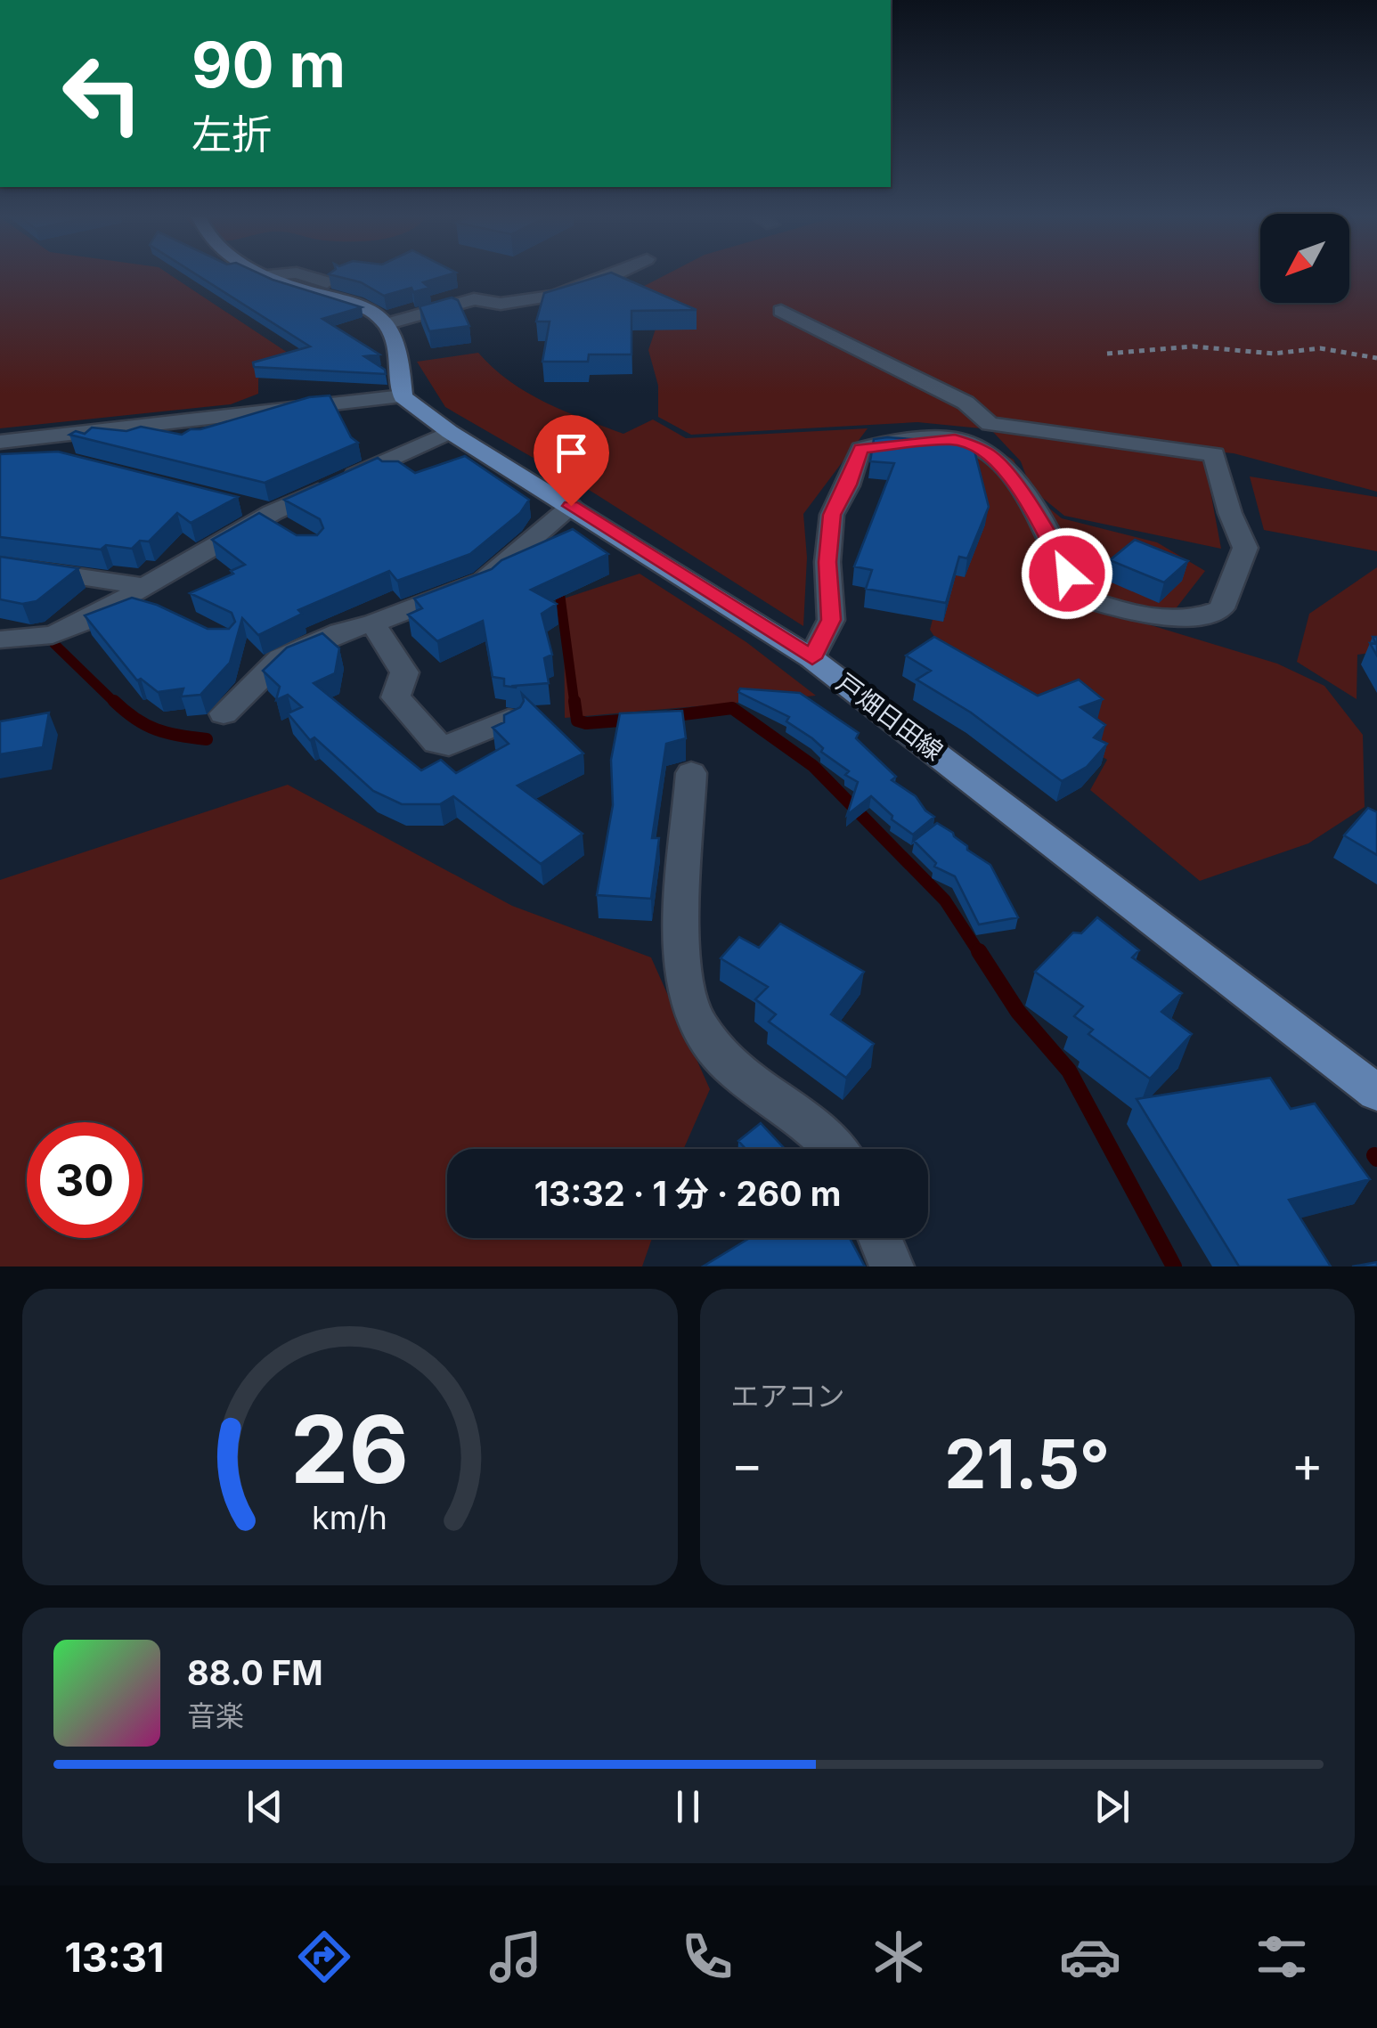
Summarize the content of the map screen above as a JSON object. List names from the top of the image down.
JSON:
{
  "streets": {
    "main road": ["戸畑日田線"]
  },
  "north": "bottom left",
  "page": {
    "turn": ["90 m", "左折"],
    "limit": "30",
    "trip": "13:32 · 1 分 · 260 m",
    "tile": "エアコン",
    "heat": ["−", "21.5°", "+"],
    "song": ["88.0 FM", "音楽"],
    "tabs": "13:31",
    "gauge": ["26", "km/h"]
  }
}
